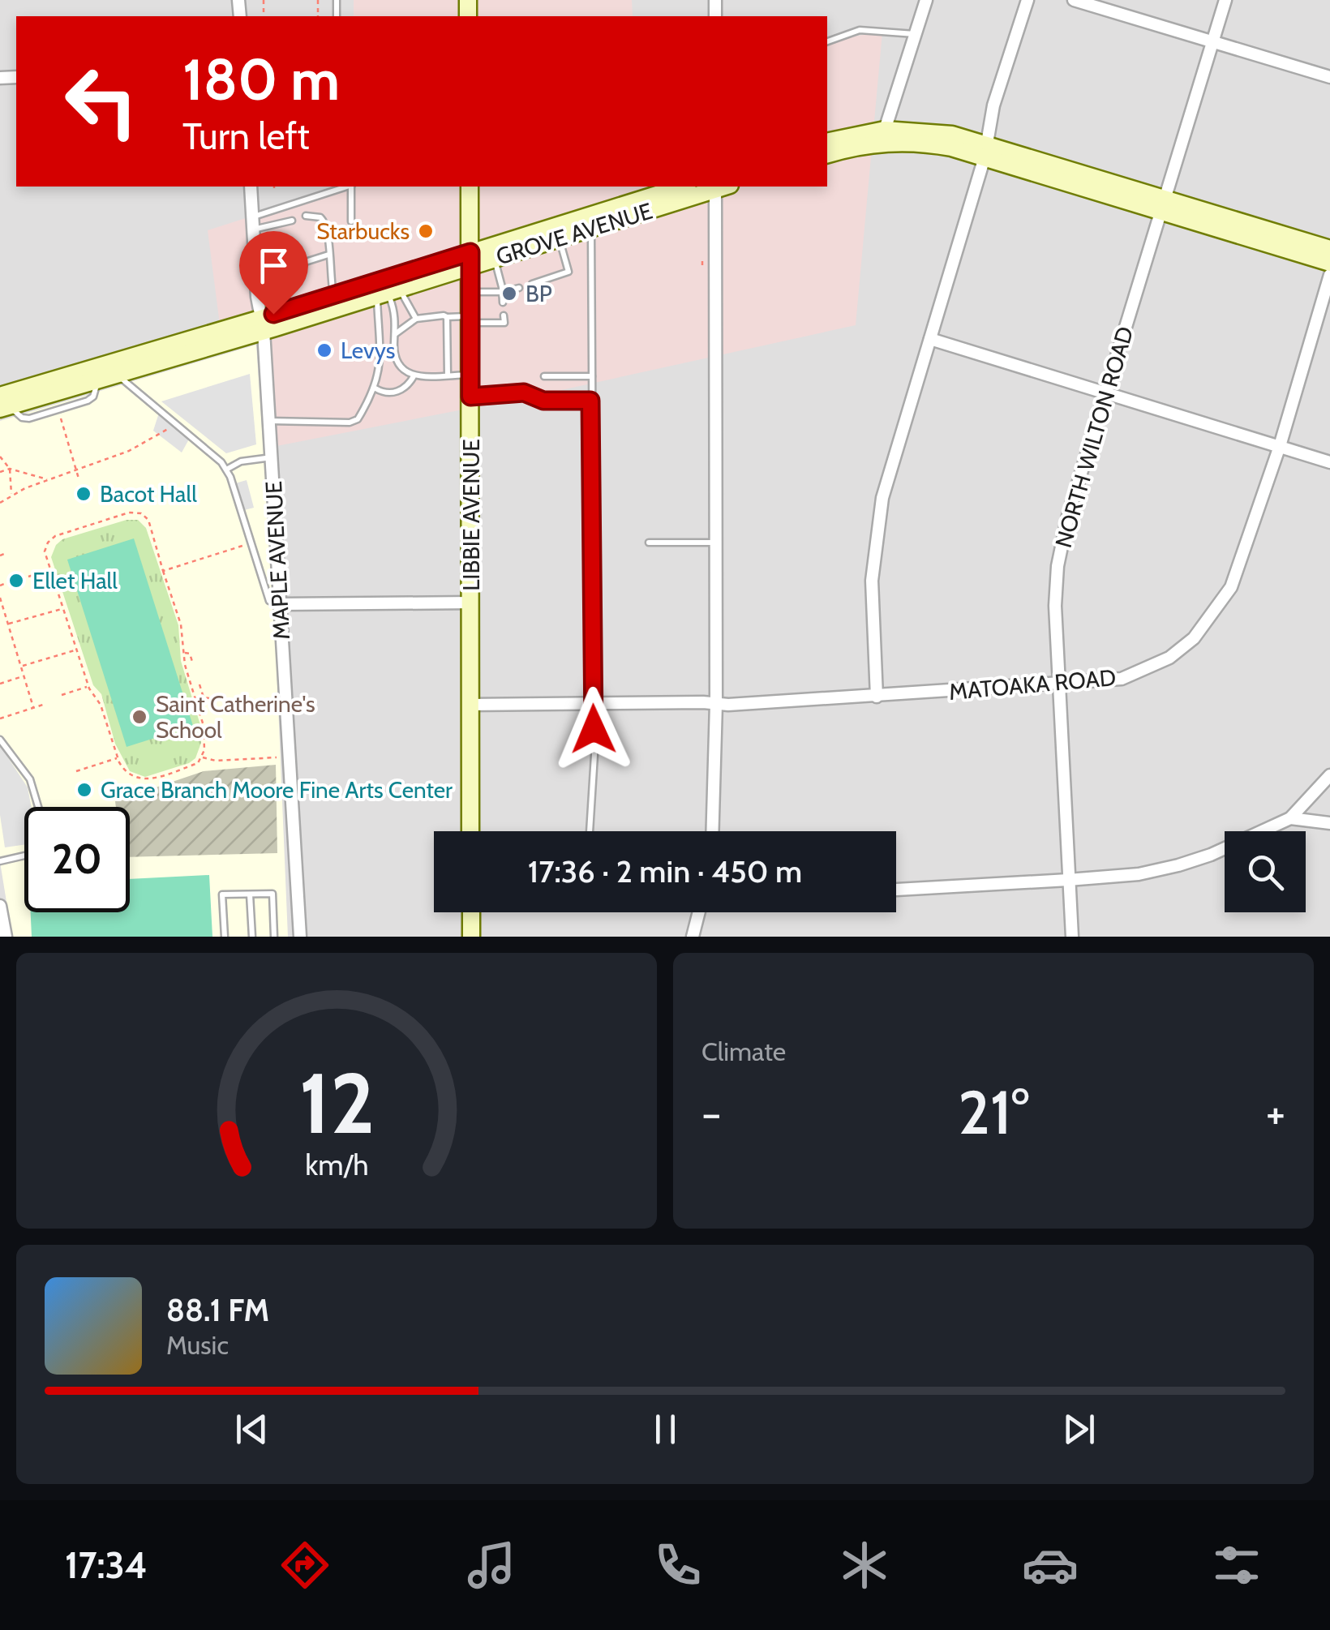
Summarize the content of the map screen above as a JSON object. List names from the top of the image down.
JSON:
{
  "streets": {
    "street": [
      "GROVE AVENUE",
      "NORTH WILTON ROAD",
      "LIBBIE AVENUE",
      "MAPLE AVENUE",
      "MATOAKA ROAD"
    ]
  },
  "crossings": [
    ["GROVE AVENUE", "LIBBIE AVENUE"],
    ["GROVE AVENUE", "MAPLE AVENUE"],
    ["NORTH WILTON ROAD", "MATOAKA ROAD"],
    ["LIBBIE AVENUE", "MATOAKA ROAD"]
  ],
  "places": [
    "Starbucks",
    "BP",
    "Levys",
    "Bacot Hall",
    "Ellet Hall",
    "Saint Catherine's School",
    "Grace Branch Moore Fine Arts Center"
  ],
  "page": {
    "turn": ["180 m", "Turn left"],
    "limit": "20",
    "trip": "17:36 · 2 min · 450 m",
    "tile": "Climate",
    "heat": ["−", "21°", "+"],
    "song": ["88.1 FM", "Music"],
    "tabs": "17:34",
    "gauge": ["12", "km/h"]
  }
}
